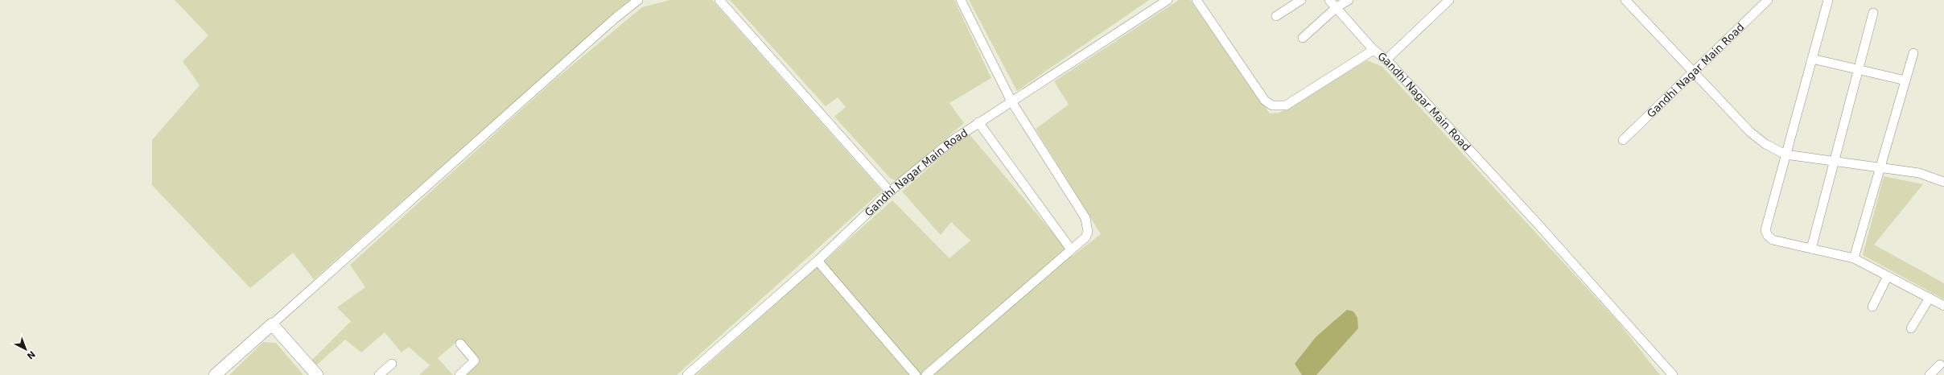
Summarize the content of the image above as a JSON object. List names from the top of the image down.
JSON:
{
  "streets": {
    "street": ["Gandhi Nagar Main Road"]
  },
  "north": "bottom right"
}
